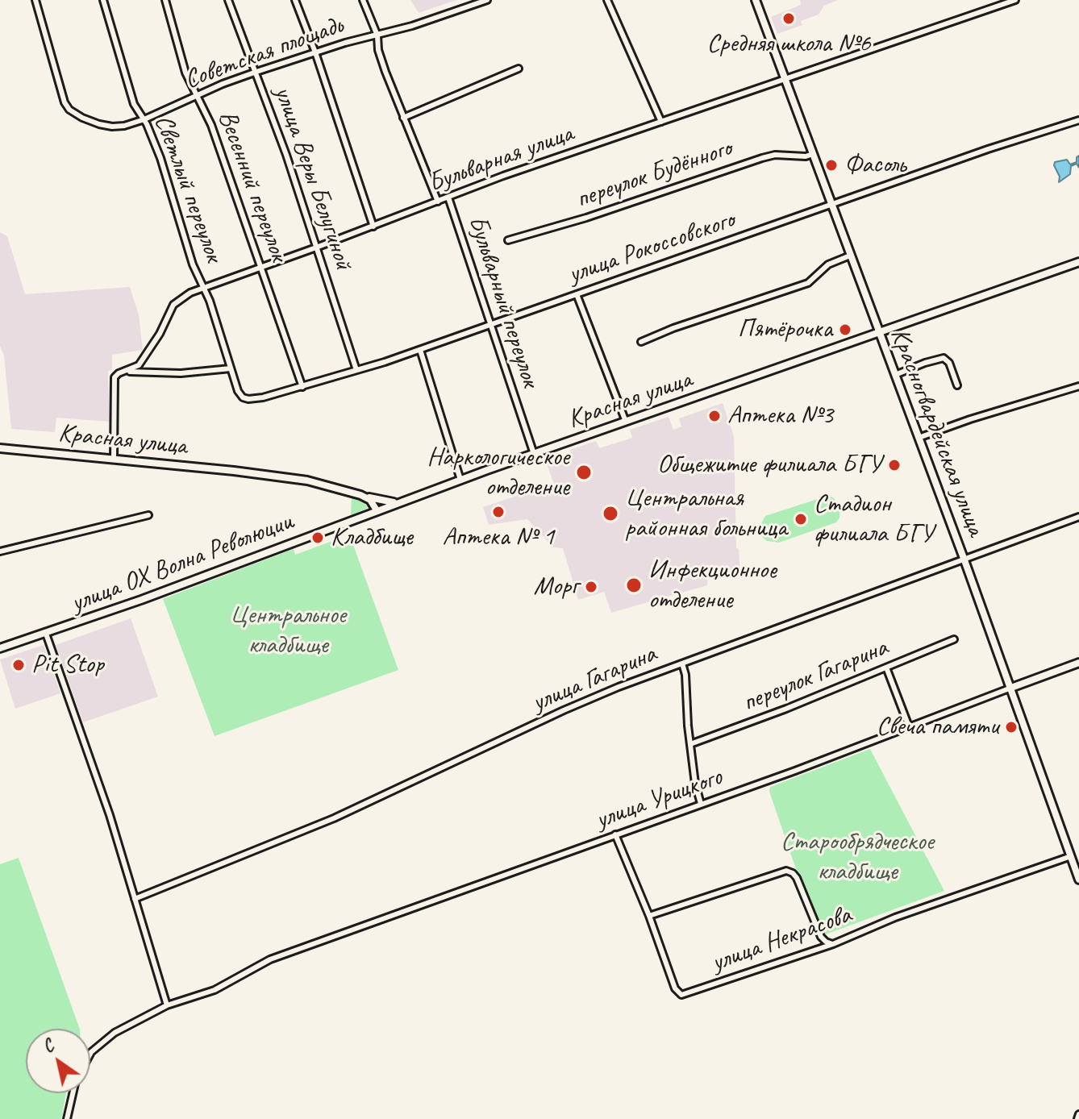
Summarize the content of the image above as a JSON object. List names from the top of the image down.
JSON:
{
  "streets": {
    "main road": [
      "Красная улица",
      "Красногвардейская улица",
      "улица ОХ Волна Революции",
      "улица Урицкого",
      "улица Некрасова"
    ],
    "street": [
      "Советская площадь",
      "Бульварная улица",
      "переулок Будённого",
      "улица Веры Белугиной",
      "Весенний переулок",
      "Светлый переулок",
      "улица Рокоссовского",
      "Бульварный переулок",
      "переулок Гагарина",
      "улица Гагарина"
    ]
  },
  "crossings": [
    ["Советская площадь", "улица Веры Белугиной"],
    ["Советская площадь", "Весенний переулок"],
    ["Советская площадь", "Светлый переулок"],
    ["Советская площадь", "Бульварный переулок"],
    ["Бульварная улица", "улица Веры Белугиной"],
    ["Бульварная улица", "Весенний переулок"],
    ["Бульварная улица", "Светлый переулок"],
    ["Бульварная улица", "Бульварный переулок"],
    ["Бульварная улица", "Красная улица"],
    ["Бульварная улица", "Красногвардейская улица"],
    ["переулок Будённого", "Красногвардейская улица"],
    ["улица Веры Белугиной", "улица Рокоссовского"],
    ["Весенний переулок", "улица Рокоссовского"],
    ["Светлый переулок", "улица Рокоссовского"],
    ["улица Рокоссовского", "Бульварный переулок"],
    ["улица Рокоссовского", "Красногвардейская улица"],
    ["Бульварный переулок", "Красная улица"],
    ["Красная улица", "Красногвардейская улица"],
    ["Красная улица", "улица ОХ Волна Революции"],
    ["Красногвардейская улица", "улица Гагарина"],
    ["Красногвардейская улица", "улица Урицкого"],
    ["Красногвардейская улица", "улица Некрасова"]
  ],
  "parks": ["Центральное кладбище", "Старообрядческое кладбище"],
  "places": [
    "Средняя школа №6",
    "Фасоль",
    "Пятёрочка",
    "Аптека №3",
    "Общежитие филиала БГУ",
    "Наркологическое отделение",
    "Аптека № 1",
    "Центральная районная больница",
    "Стадион филиала БГУ",
    "Кладбище",
    "Инфекционное отделение",
    "Морг",
    "Pit Stop",
    "Свеча памяти"
  ],
  "north": "top left"
}
